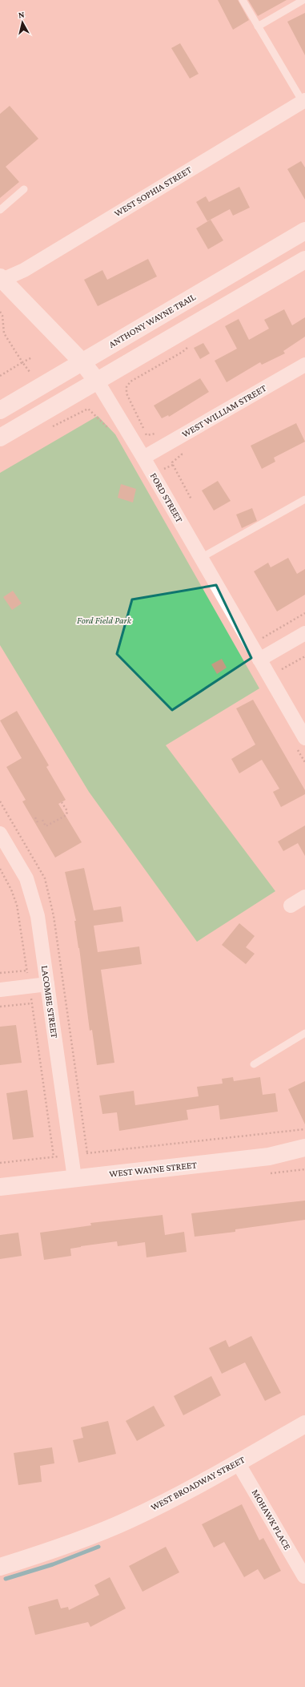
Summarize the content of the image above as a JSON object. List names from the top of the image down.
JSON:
{
  "streets": {
    "main road": [
      "ANTHONY WAYNE TRAIL",
      "FORD STREET",
      "WEST WAYNE STREET",
      "WEST BROADWAY STREET"
    ],
    "street": [
      "WEST SOPHIA STREET",
      "WEST WILLIAM STREET",
      "LACOMBE STREET",
      "MOHAWK PLACE"
    ]
  },
  "crossings": [
    ["WEST SOPHIA STREET", "FORD STREET"],
    ["ANTHONY WAYNE TRAIL", "FORD STREET"],
    ["WEST WILLIAM STREET", "FORD STREET"],
    ["LACOMBE STREET", "WEST WAYNE STREET"],
    ["WEST BROADWAY STREET", "MOHAWK PLACE"]
  ],
  "parks": ["Ford Field Park"],
  "north": "top"
}
